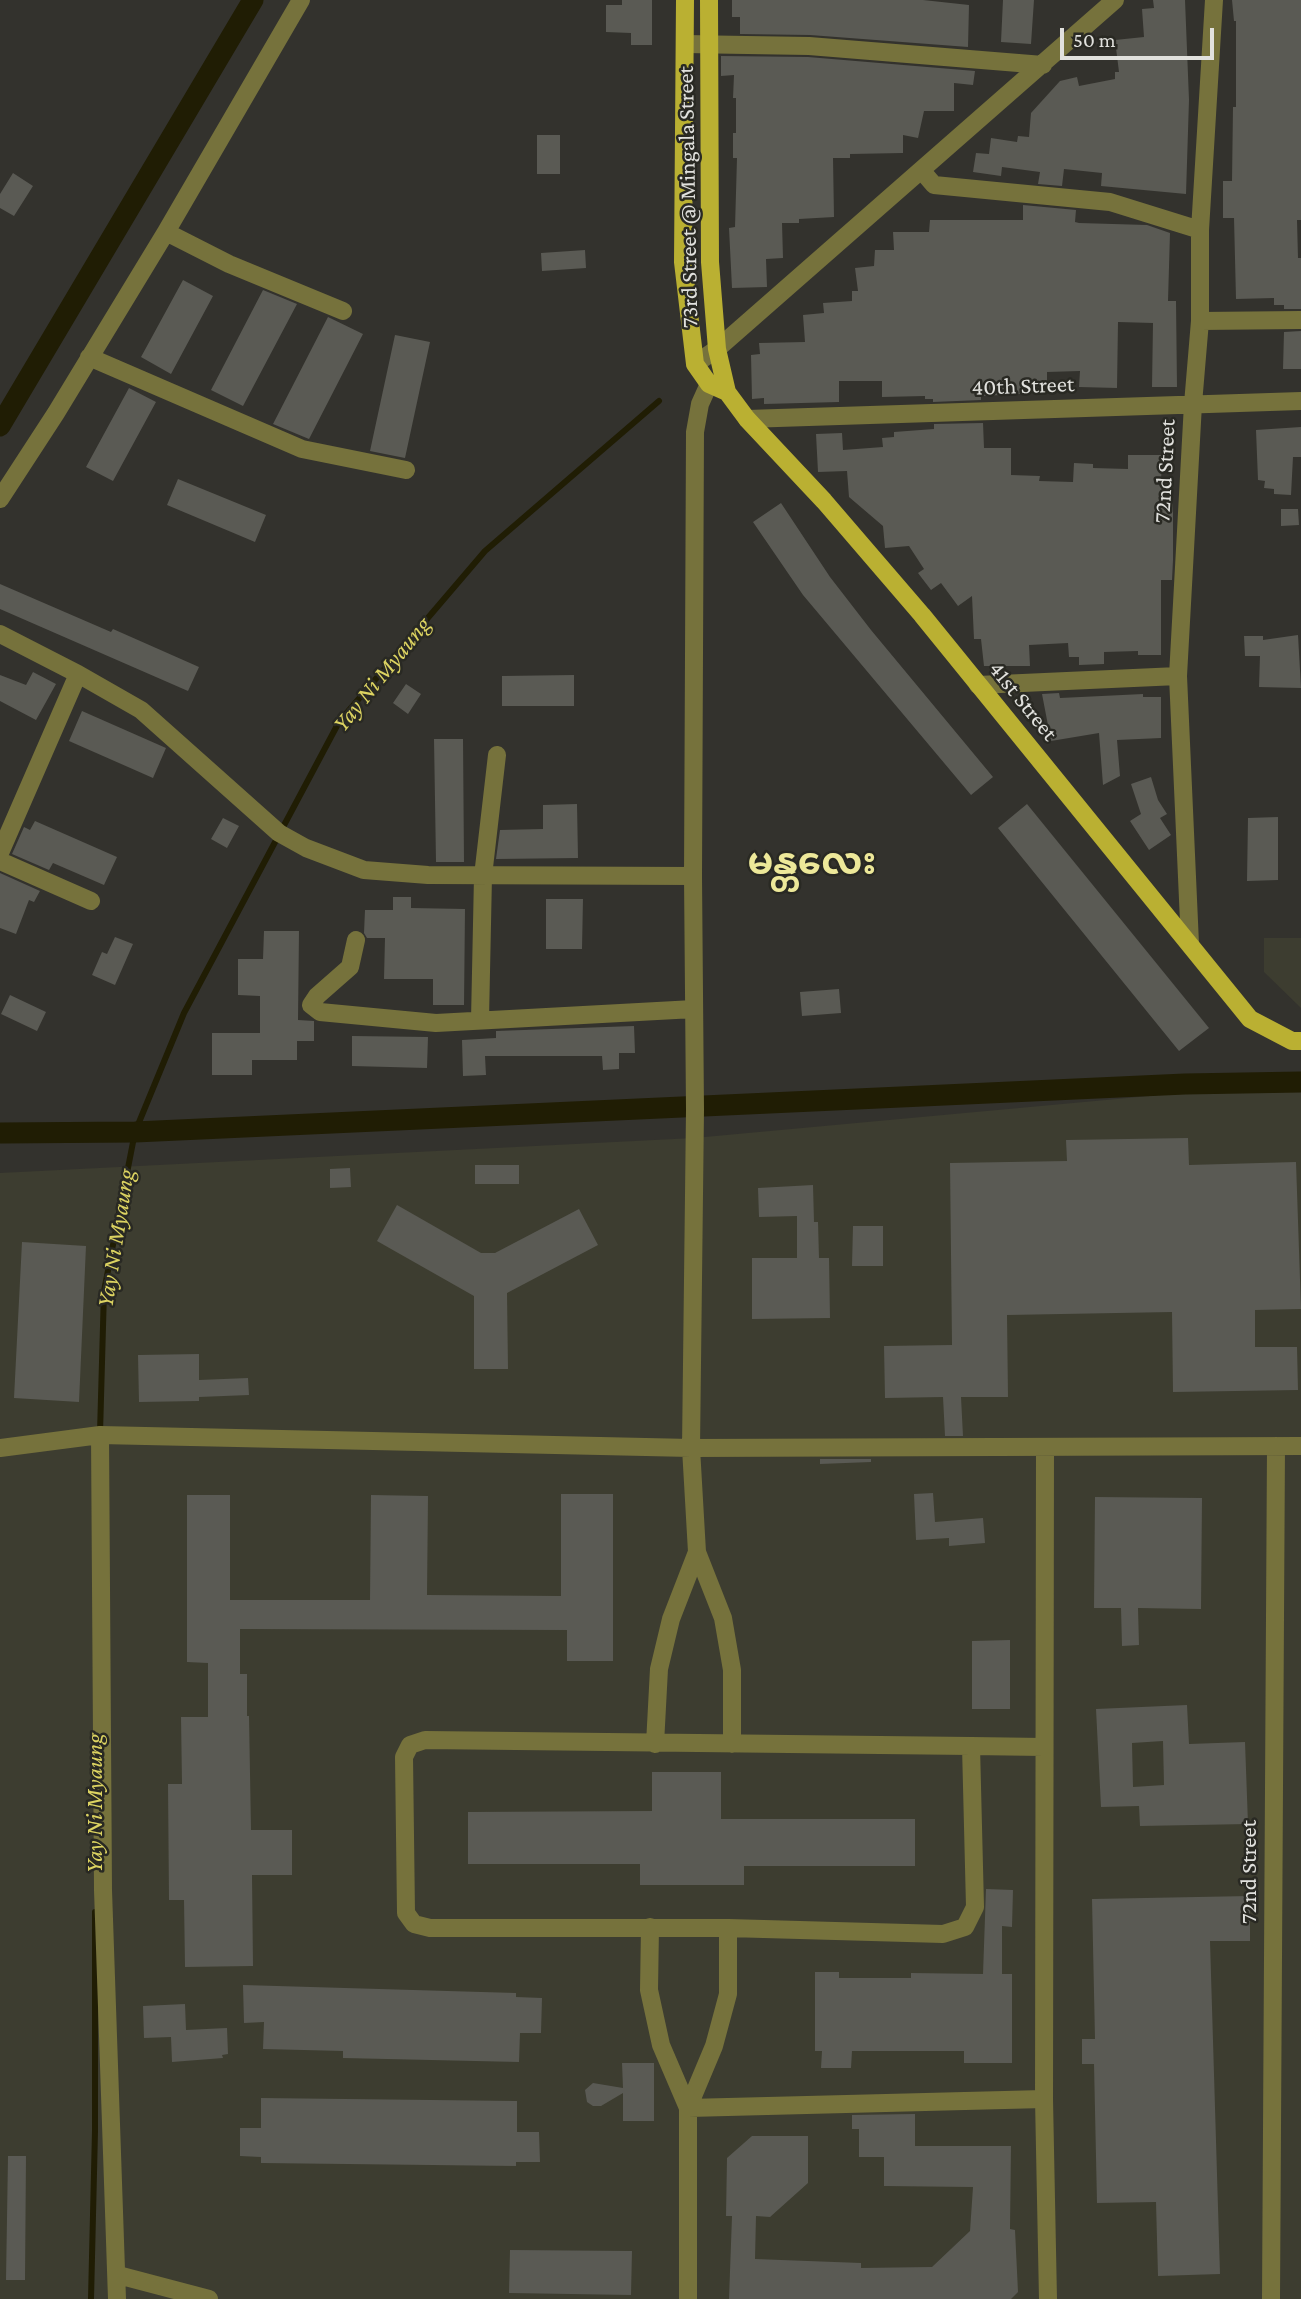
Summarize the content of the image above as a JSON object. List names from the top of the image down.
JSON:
{
  "streets": {
    "main road": ["73rd Street @ Mingala Street", "41st Street"],
    "street": ["40th Street", "72nd Street"]
  },
  "crossings": [
    ["73rd Street @ Mingala Street", "41st Street"],
    ["40th Street", "72nd Street"],
    ["40th Street", "41st Street"],
    ["72nd Street", "41st Street"]
  ],
  "districts": ["မန္တလေး"],
  "water": ["Yay Ni Myaung"],
  "scale_bar": "50 m"
}
